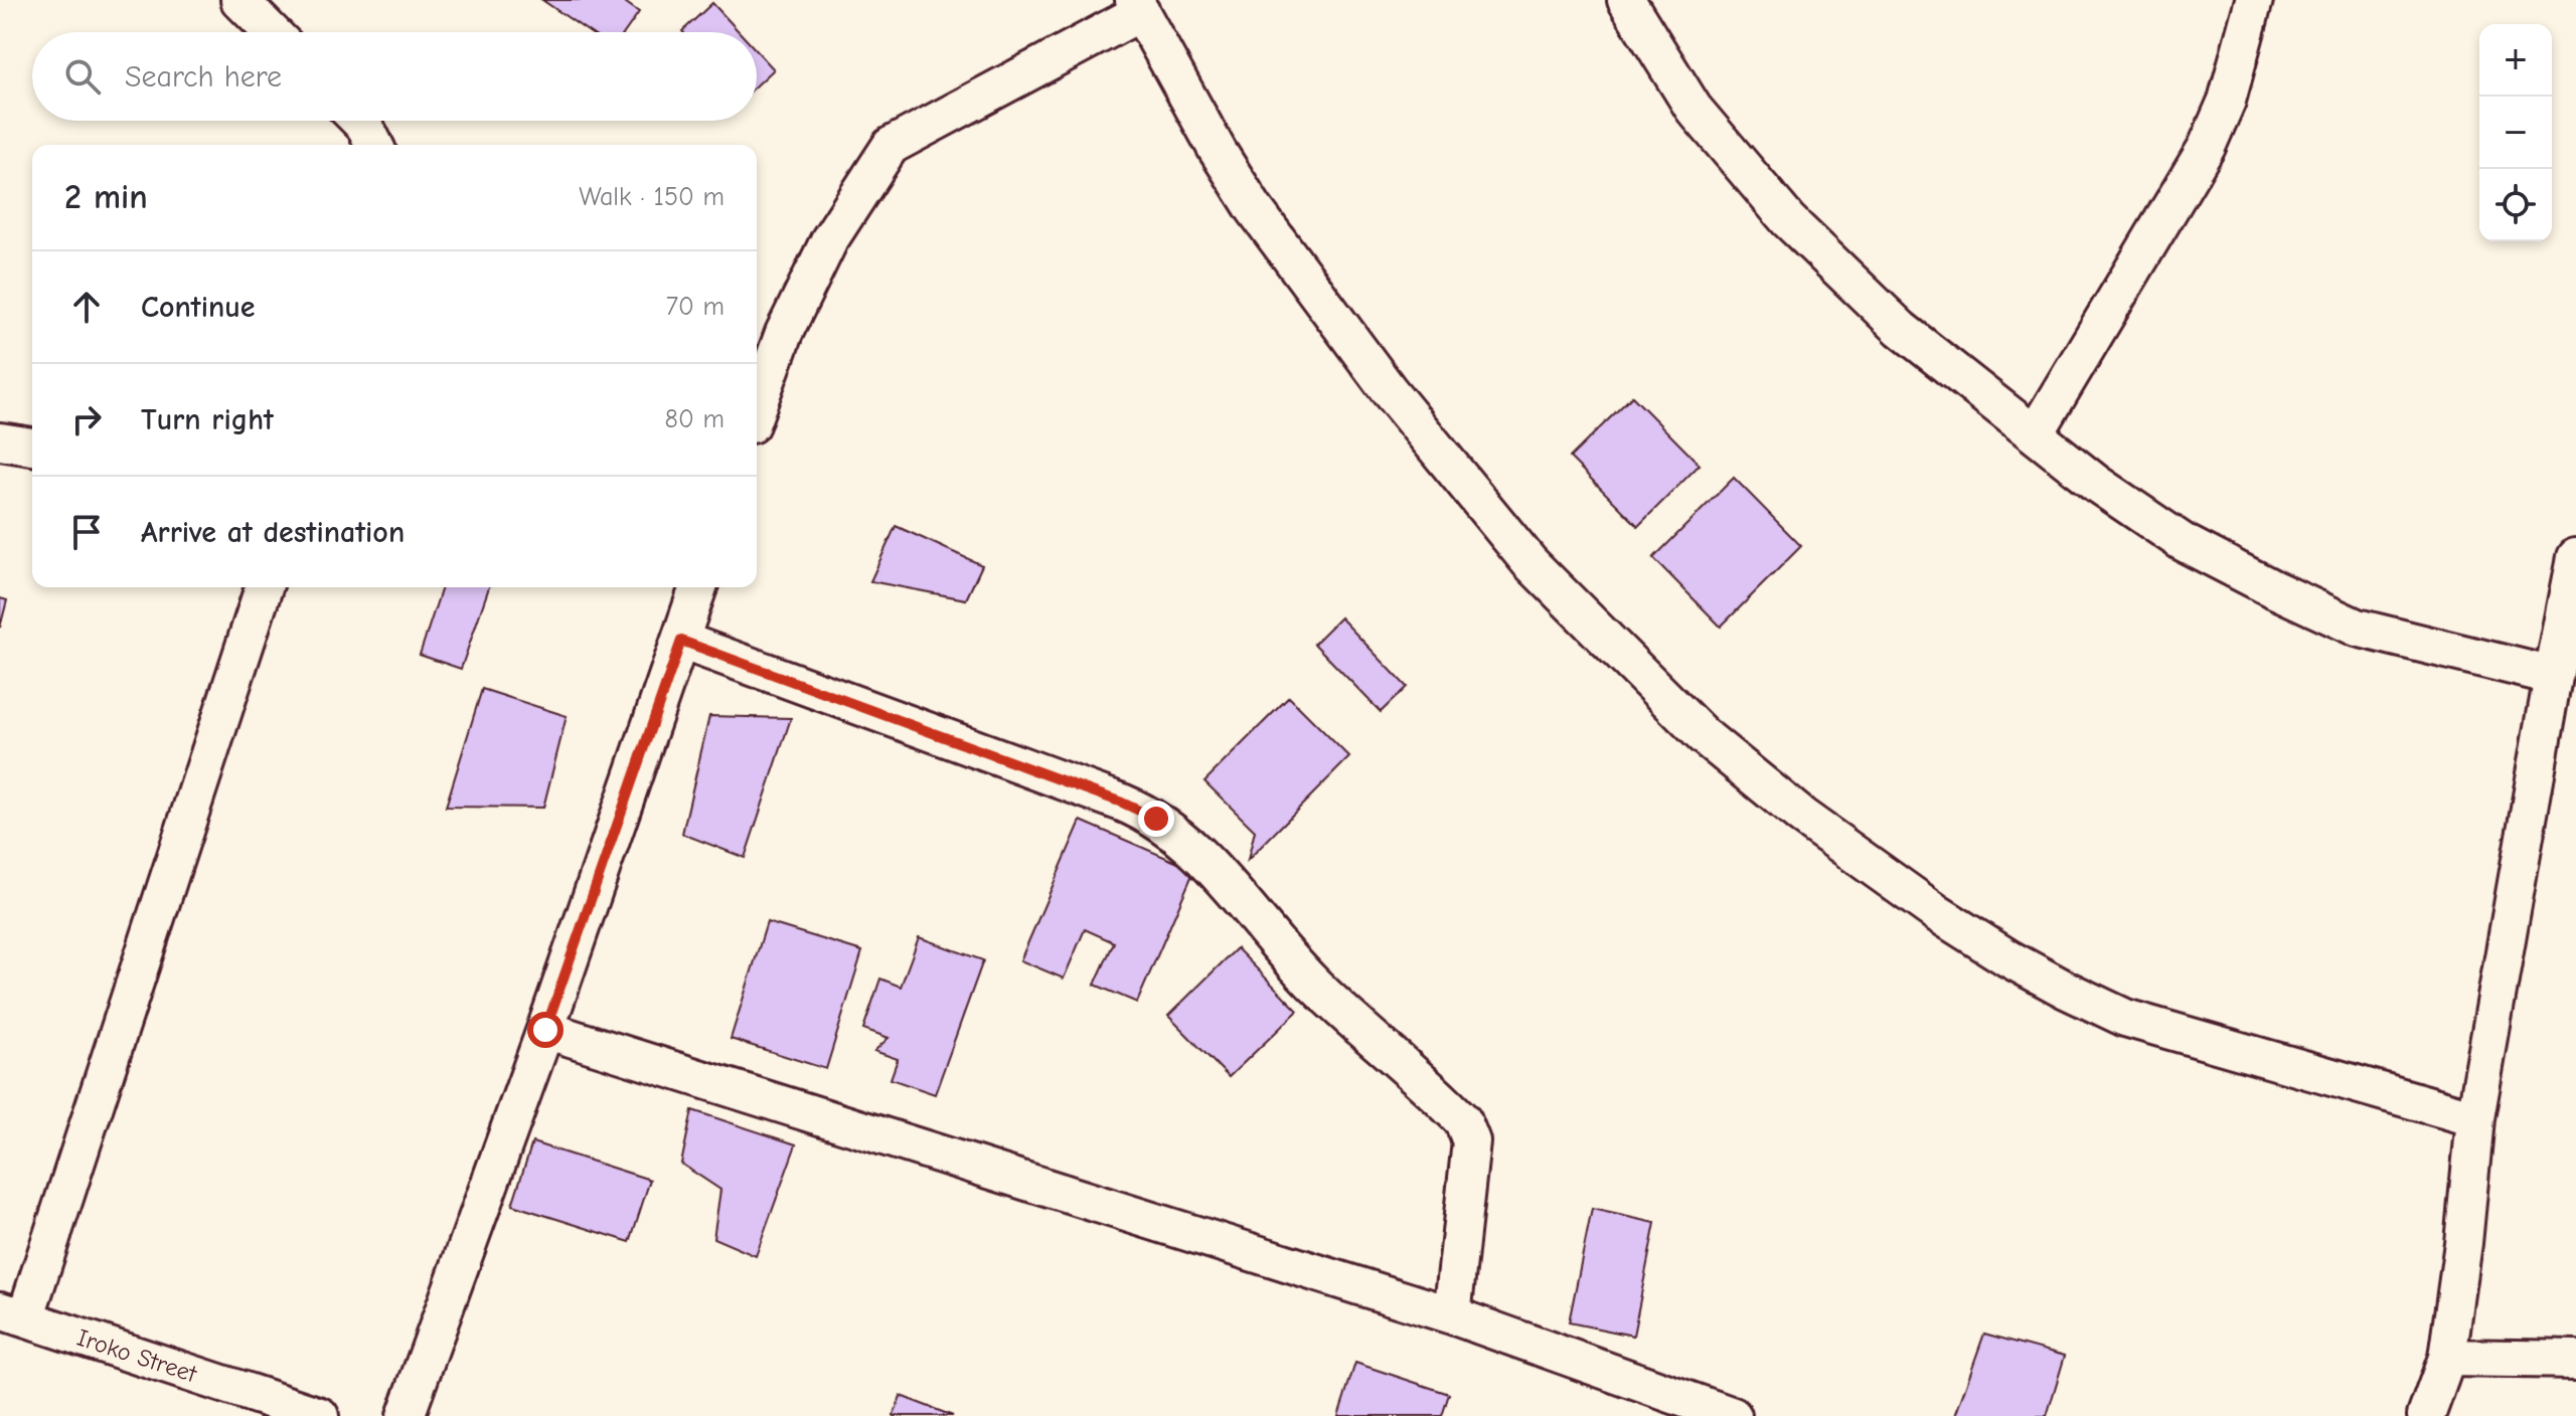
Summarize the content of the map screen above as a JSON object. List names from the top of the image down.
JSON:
{
  "streets": {
    "street": ["Iroko Street"]
  },
  "page": {
    "map_buttons": ["+", "−"],
    "search": "Search here",
    "heading": ["2 min", "Walk · 150 m"],
    "list": [
      ["Continue", "70 m"],
      ["Turn right", "80 m"],
      "Arrive at destination"
    ]
  }
}
